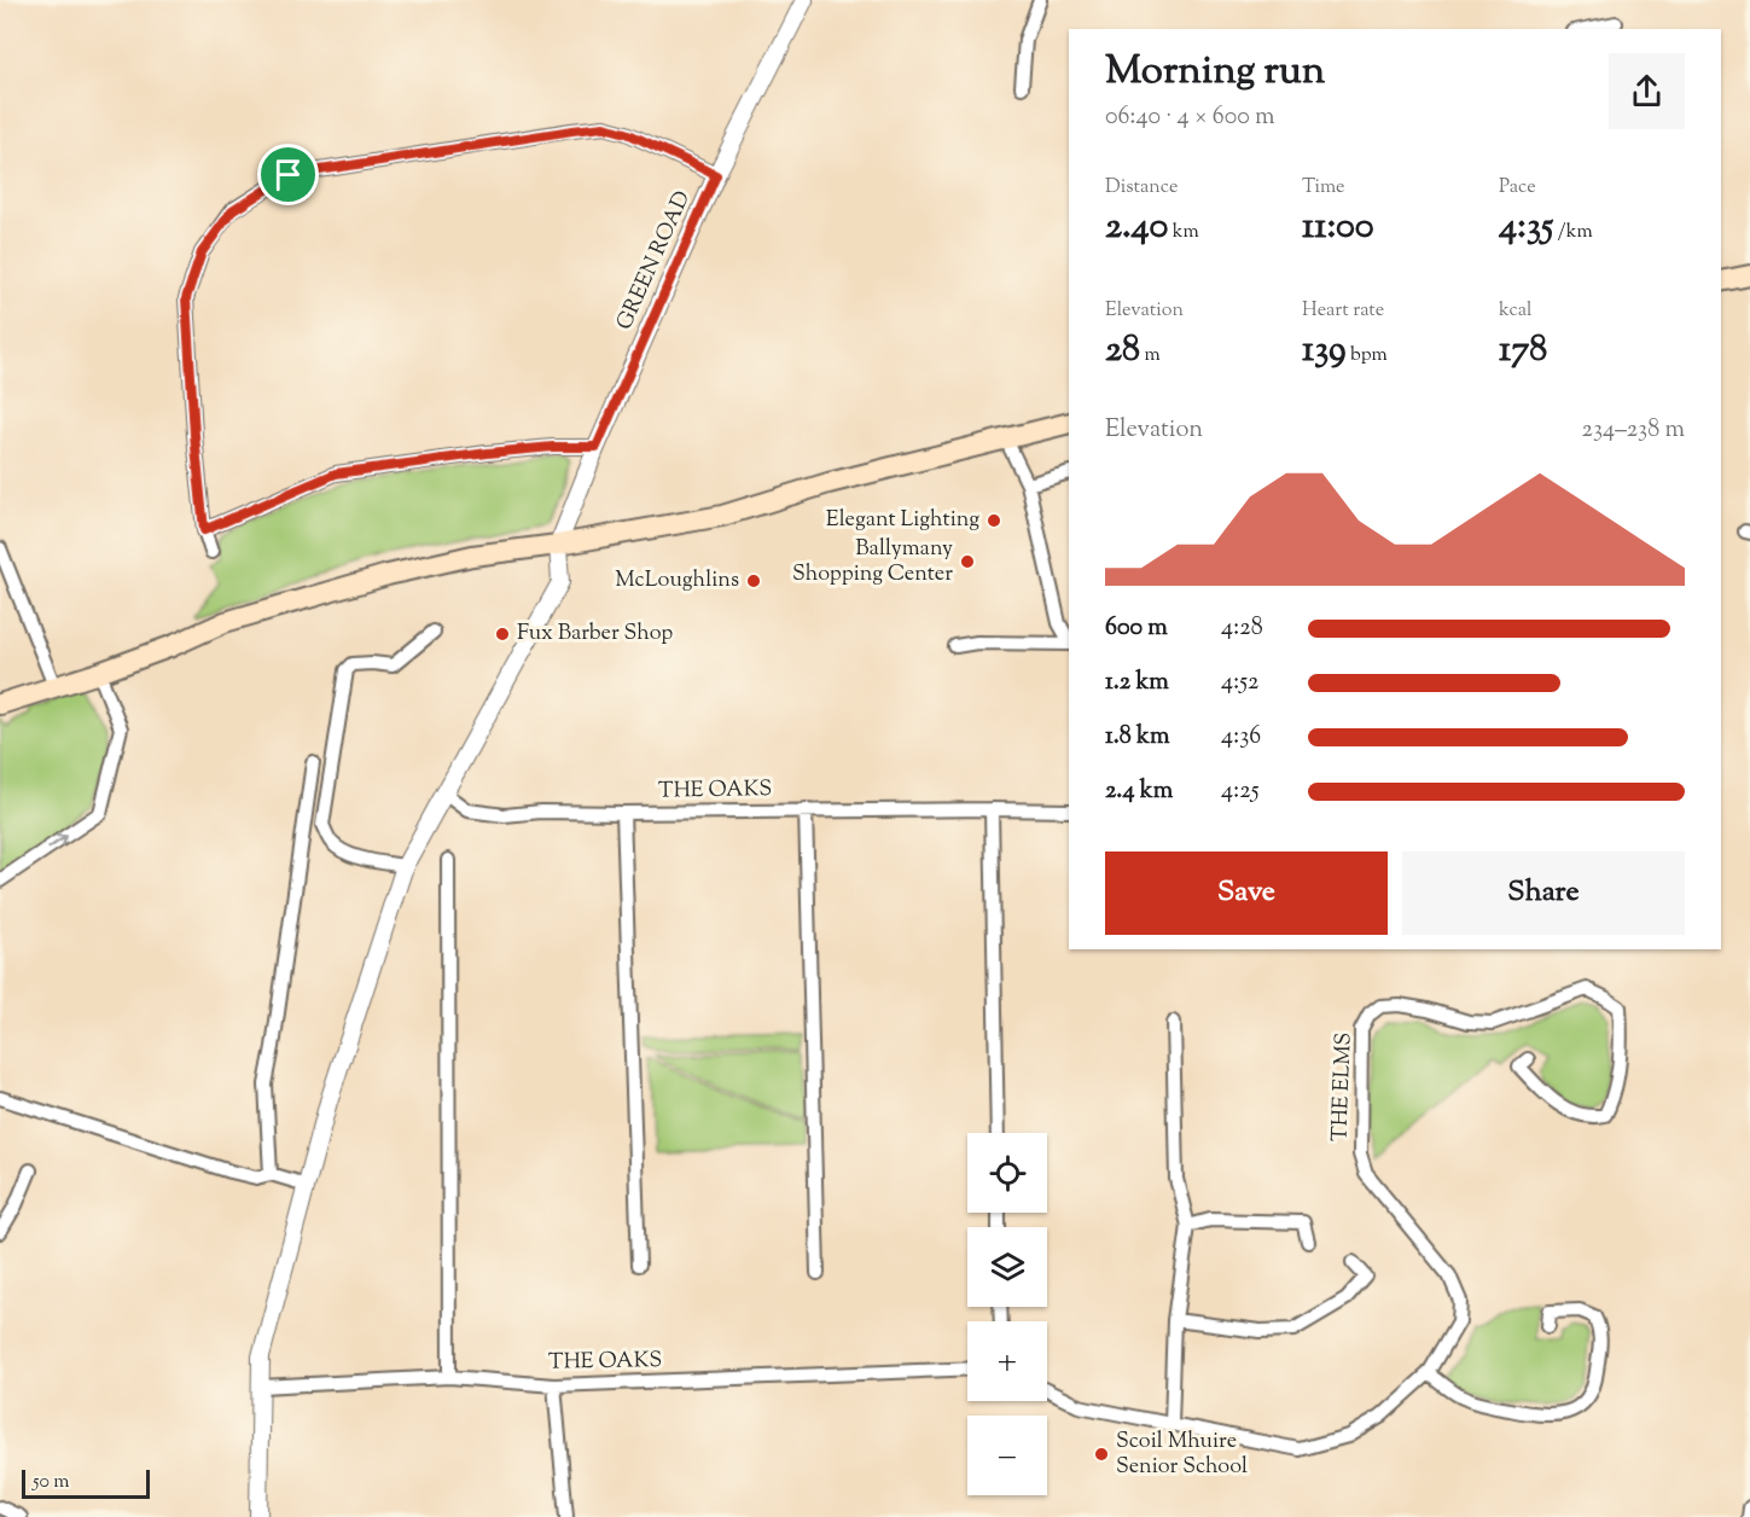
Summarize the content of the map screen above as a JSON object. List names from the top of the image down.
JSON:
{
  "streets": {
    "street": ["GREEN ROAD", "THE OAKS", "THE ELMS"]
  },
  "places": [
    "Elegant Lighting",
    "Ballymany Shopping Center",
    "McLoughlins",
    "Fux Barber Shop",
    "Scoil Mhuire Senior School"
  ],
  "scale_bar": "50 m",
  "page": {
    "heading": ["Morning run", "06:40 · 4 × 600 m"],
    "stats": [
      ["Distance", "2.40 km"],
      ["Time", "11:00"],
      ["Pace", "4:35 /km"],
      ["Elevation", "28 m"],
      ["Heart rate", "139 bpm"],
      ["kcal", "178"]
    ],
    "chart": ["Elevation", "234–238 m"],
    "list": [
      {
        "name": "600 m",
        "note": "4:28"
      },
      {
        "name": "1.2 km",
        "note": "4:52"
      },
      {
        "name": "1.8 km",
        "note": "4:36"
      },
      {
        "name": "2.4 km",
        "note": "4:25"
      }
    ],
    "buttons": ["Save", "Share"],
    "map_buttons": ["+", "−"],
    "scale": "50 m"
  }
}
